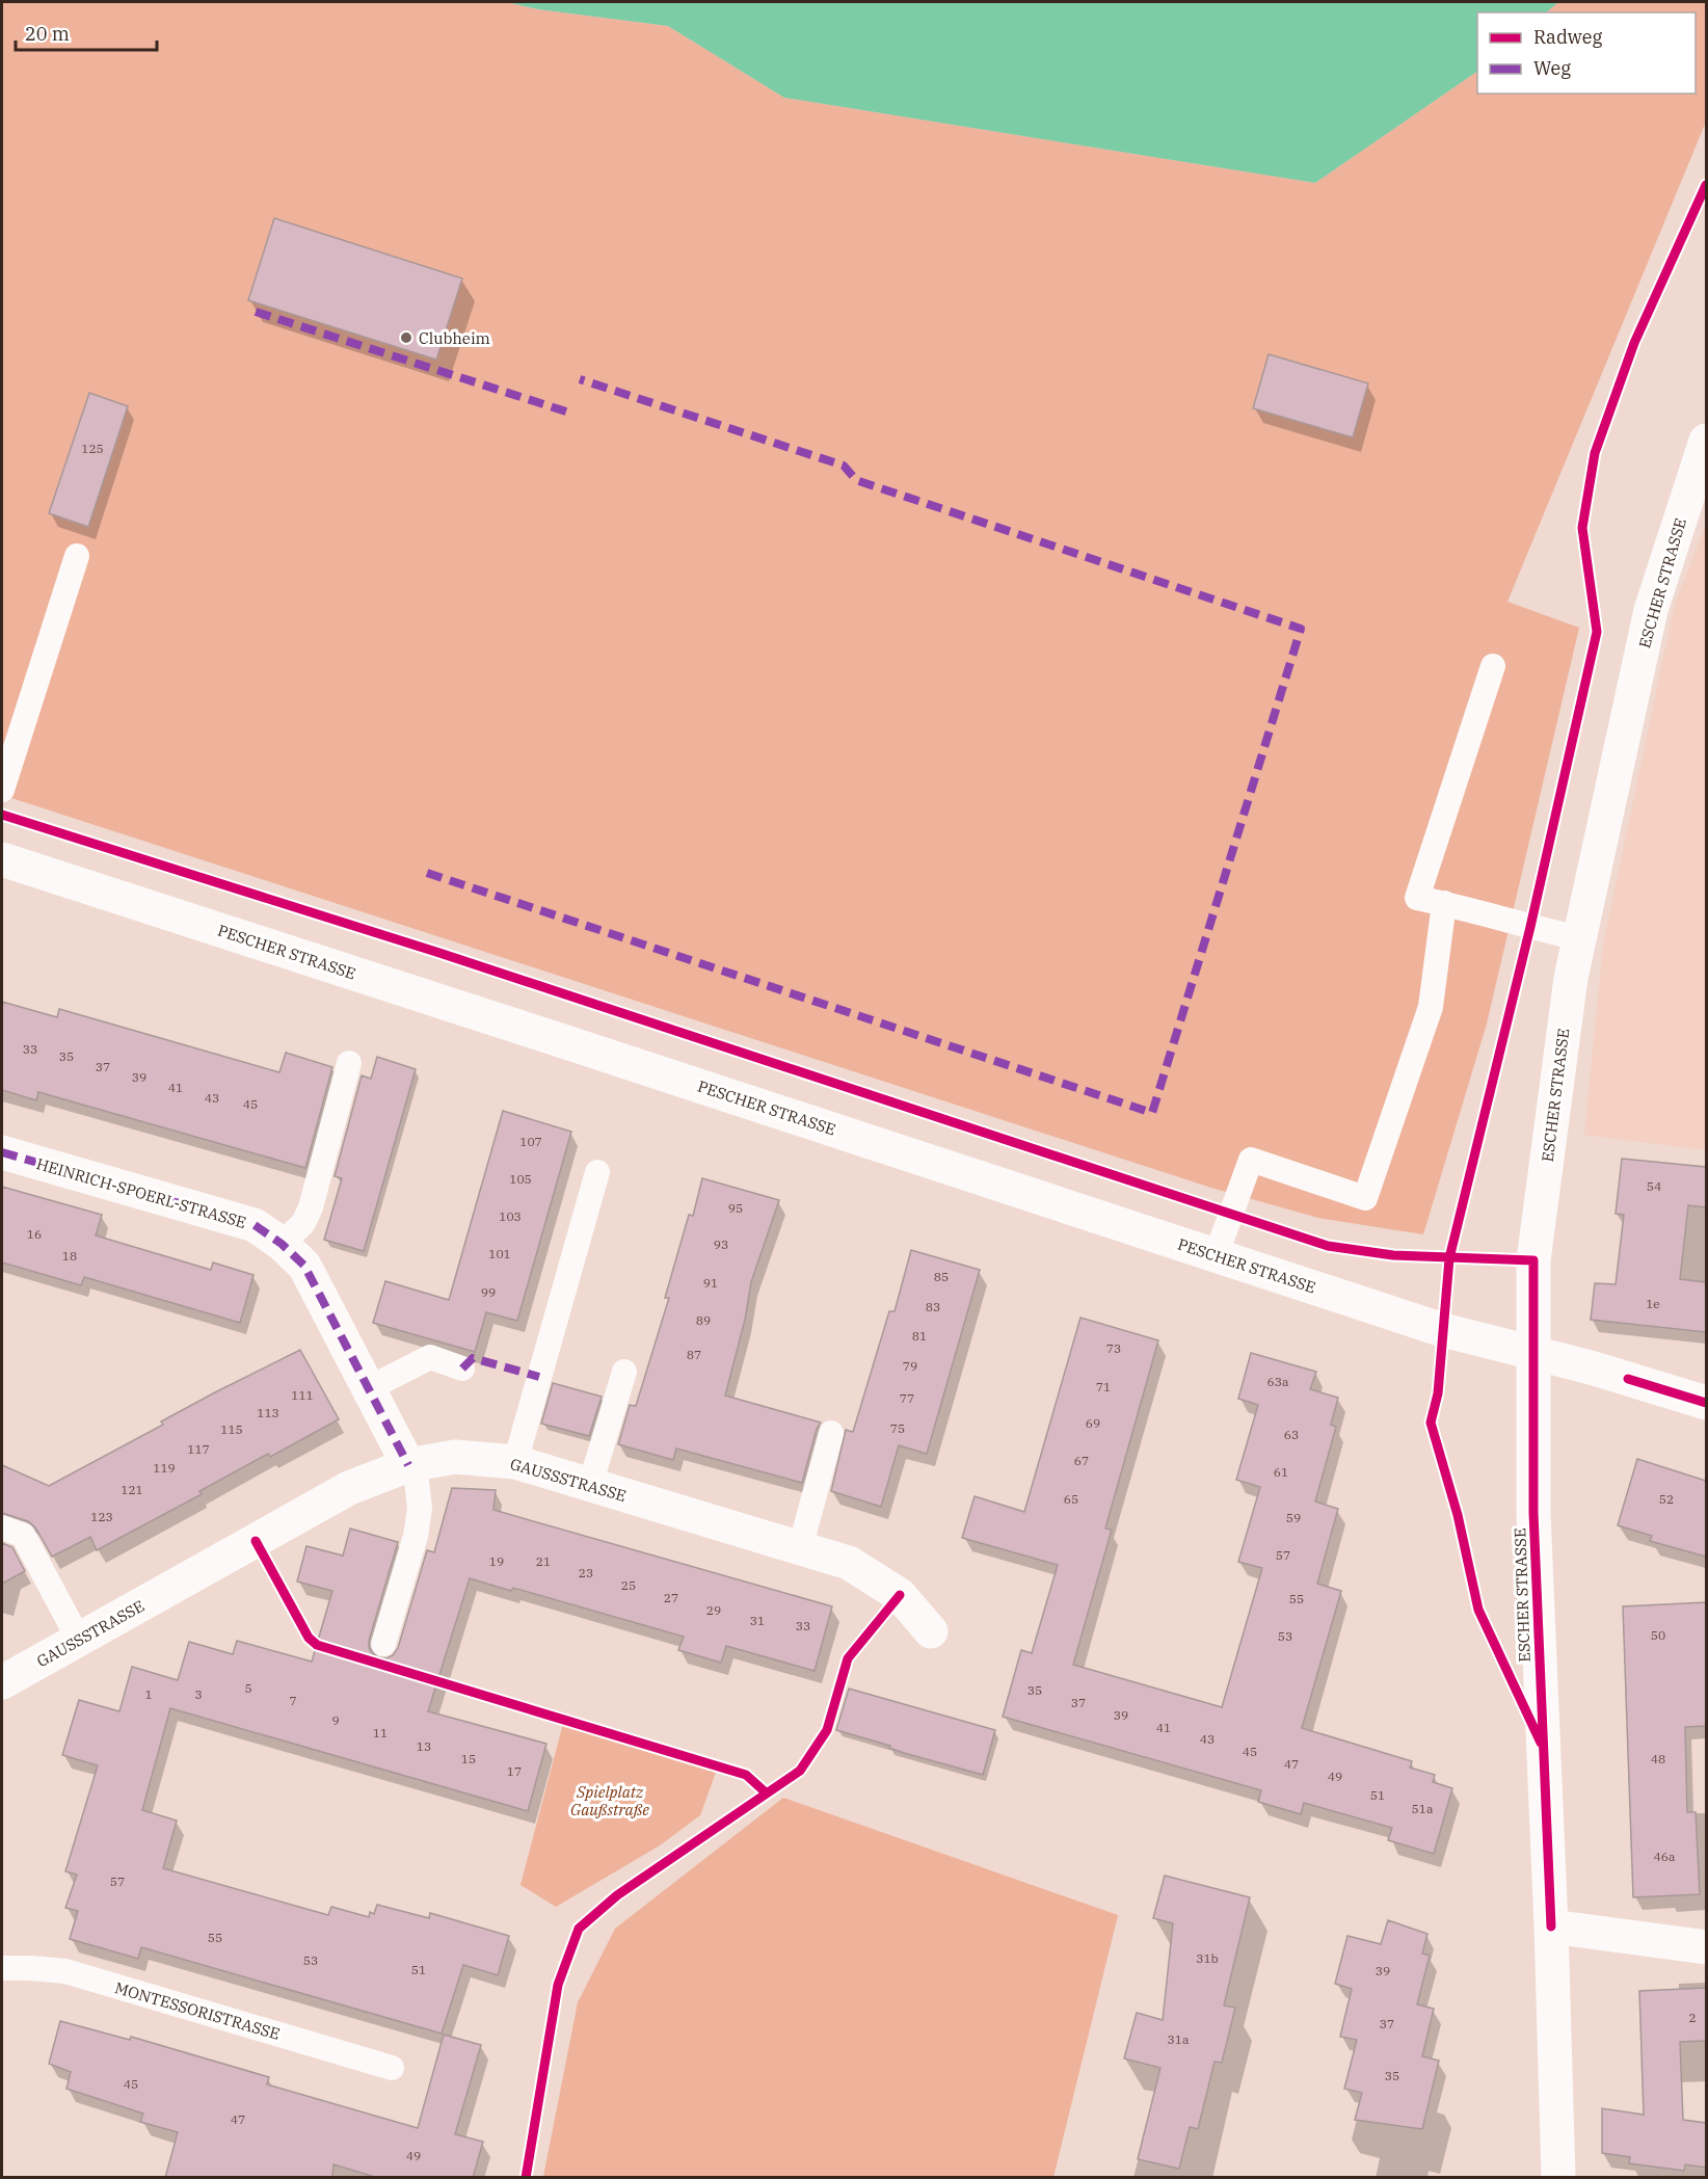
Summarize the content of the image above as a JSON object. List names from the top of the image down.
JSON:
{
  "streets": {
    "street": [
      "ESCHER STRASSE",
      "PESCHER STRASSE",
      "HEINRICH-SPOERL-STRASSE",
      "GAUSSSTRASSE"
    ],
    "lane": ["MONTESSORISTRASSE"]
  },
  "crossings": [
    ["ESCHER STRASSE", "PESCHER STRASSE"],
    ["HEINRICH-SPOERL-STRASSE", "GAUSSSTRASSE"]
  ],
  "parks": ["Spielplatz Gaußstraße"],
  "places": ["Clubheim"],
  "house_numbers": [
    "125",
    "33",
    "35",
    "37",
    "39",
    "41",
    "43",
    "45",
    "107",
    "105",
    "54",
    "95",
    "103",
    "16",
    "93",
    "101",
    "18",
    "85",
    "91",
    "99",
    "1e",
    "83",
    "89",
    "81",
    "73",
    "87",
    "79",
    "63a",
    "71",
    "111",
    "77",
    "113",
    "69",
    "75",
    "115",
    "63",
    "117",
    "67",
    "119",
    "61",
    "121",
    "65",
    "52",
    "123",
    "59",
    "57",
    "19",
    "21",
    "23",
    "25",
    "27",
    "55",
    "29",
    "31",
    "33",
    "50",
    "53",
    "5",
    "35",
    "1",
    "3",
    "7",
    "37",
    "39",
    "9",
    "41",
    "11",
    "43",
    "13",
    "45",
    "15",
    "48",
    "47",
    "17",
    "49",
    "51",
    "51a",
    "46a",
    "57",
    "55",
    "31b",
    "53",
    "51",
    "39",
    "2",
    "37",
    "31a",
    "35",
    "45",
    "47",
    "49"
  ],
  "legend": ["Radweg", "Weg"],
  "scale_bar": "20 m"
}
